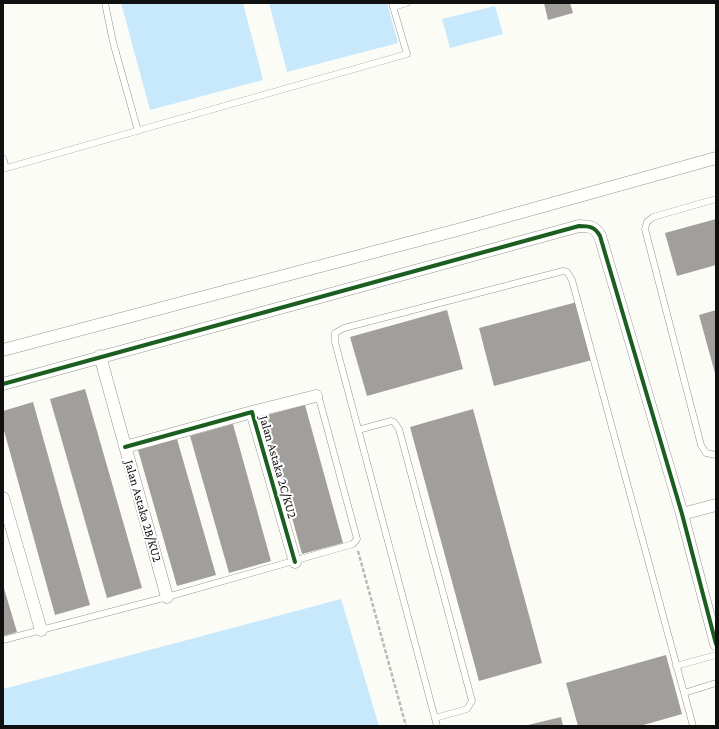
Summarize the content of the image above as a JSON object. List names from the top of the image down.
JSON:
{
  "streets": {
    "street": ["Jalan Astaka 2C/KU2", "Jalan Astaka 2B/KU2"]
  },
  "crossings": [
    ["Jalan Astaka 2C/KU2", "Jalan Astaka 2B/KU2"]
  ]
}
